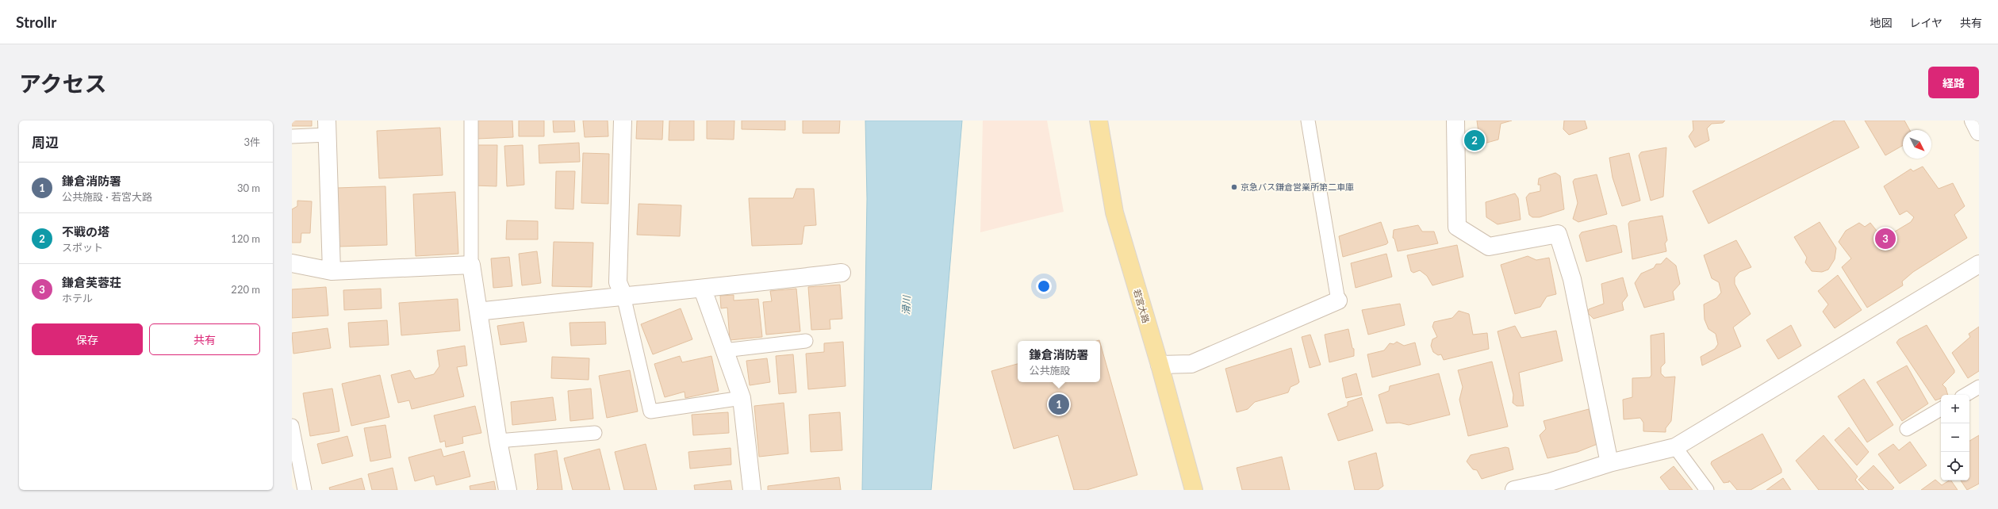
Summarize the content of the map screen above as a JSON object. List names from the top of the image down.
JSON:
{
  "streets": {
    "main road": ["若宮大路"]
  },
  "water": ["滑川"],
  "places": ["京急バス鎌倉営業所第二車庫"],
  "north": "bottom right",
  "page": {
    "header": "Strollr",
    "nav": ["地図", "レイヤ", "共有"],
    "title": "アクセス",
    "buttons": [
      "経路",
      ["保存", "共有"]
    ],
    "heading": ["周辺", "3件"],
    "pins": ["2", "3", "1"],
    "list": [
      {
        "mark": "1",
        "name": "鎌倉消防署",
        "note": "公共施設 · 若宮大路",
        "value": "30 m"
      },
      {
        "mark": "2",
        "name": "不戦の塔",
        "note": "スポット",
        "value": "120 m"
      },
      {
        "mark": "3",
        "name": "鎌倉芙蓉荘",
        "note": "ホテル",
        "value": "220 m"
      }
    ],
    "popup": ["鎌倉消防署", "公共施設"],
    "map_buttons": ["+", "−"]
  }
}
